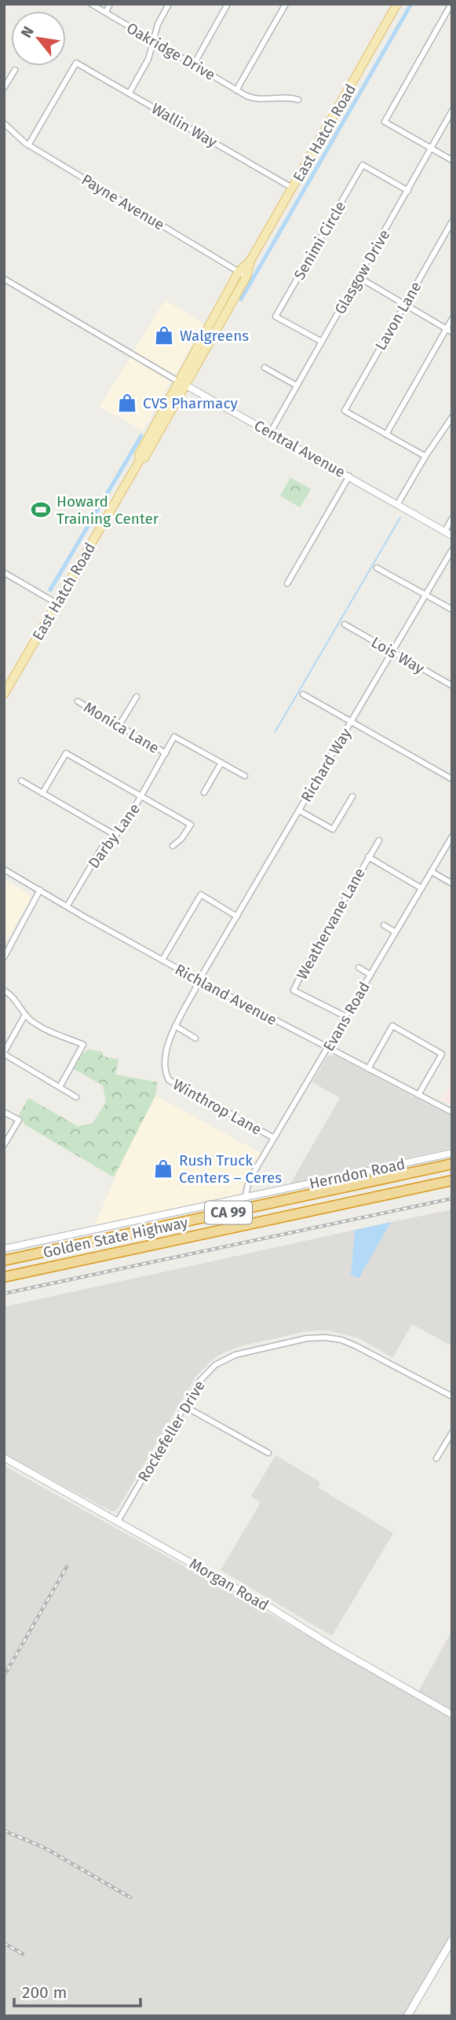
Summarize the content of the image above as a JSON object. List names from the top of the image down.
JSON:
{
  "streets": {
    "highway": ["CA 99", "Golden State Highway"],
    "main road": ["East Hatch Road"],
    "street": [
      "Oakridge Drive",
      "Wallin Way",
      "Payne Avenue",
      "Senimi Circle",
      "Glasgow Drive",
      "Lavon Lane",
      "Central Avenue",
      "Lois Way",
      "Monica Lane",
      "Richard Way",
      "Darby Lane",
      "Weathervane Lane",
      "Richland Avenue",
      "Evans Road",
      "Winthrop Lane",
      "Herndon Road",
      "Rockefeller Drive",
      "Morgan Road"
    ]
  },
  "crossings": [
    ["Wallin Way", "East Hatch Road"],
    ["Wallin Way", "Payne Avenue"],
    ["East Hatch Road", "Payne Avenue"],
    ["East Hatch Road", "Central Avenue"],
    ["Senimi Circle", "Glasgow Drive"],
    ["Glasgow Drive", "Central Avenue"],
    ["Lois Way", "Richard Way"],
    ["Monica Lane", "Darby Lane"],
    ["Richard Way", "Richland Avenue"],
    ["Richard Way", "Winthrop Lane"],
    ["Darby Lane", "Richland Avenue"],
    ["Weathervane Lane", "Evans Road"],
    ["Richland Avenue", "Evans Road"],
    ["Richland Avenue", "Winthrop Lane"],
    ["Evans Road", "Winthrop Lane"],
    ["Evans Road", "Herndon Road"],
    ["Rockefeller Drive", "Morgan Road"]
  ],
  "places": {
    "shop": ["Walgreens", "CVS Pharmacy", "Rush Truck Centers – Ceres"],
    "sports": ["Howard Training Center"]
  },
  "scale_bar": "200 m",
  "north": "top left"
}
